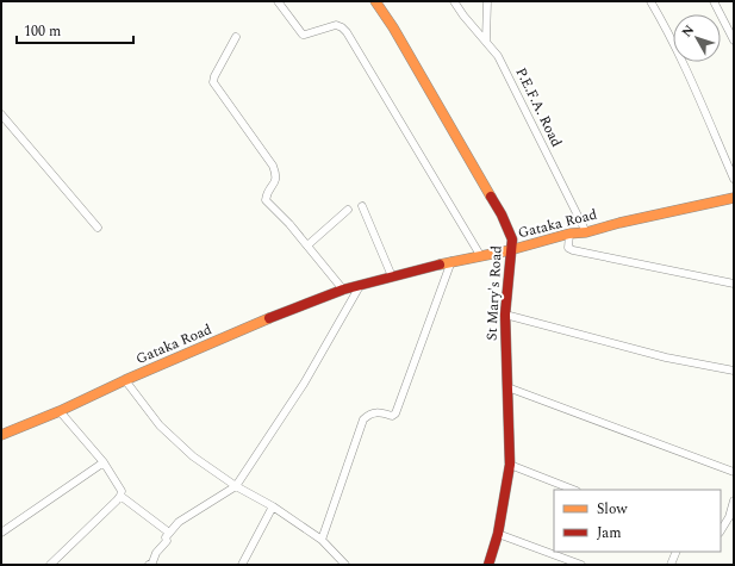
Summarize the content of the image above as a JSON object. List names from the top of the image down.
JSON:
{
  "streets": {
    "street": ["P.E.F.A. Road", "Gataka Road", "St Mary's Road"]
  },
  "crossings": [
    ["P.E.F.A. Road", "Gataka Road"],
    ["Gataka Road", "St Mary's Road"]
  ],
  "legend": ["Slow", "Jam"],
  "scale_bar": "100 m",
  "north": "top left"
}
